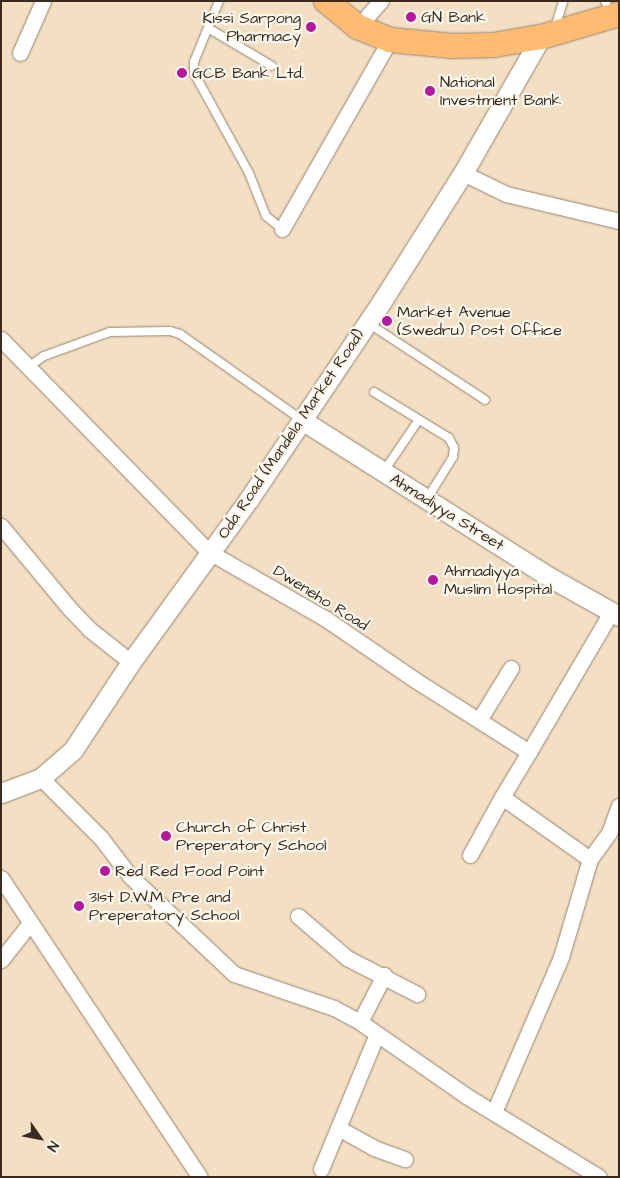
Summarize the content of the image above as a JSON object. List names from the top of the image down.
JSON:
{
  "streets": {
    "street": ["Oda Road (Mandela Market Road)", "Ahmadiyya Street", "Dweneho Road"]
  },
  "crossings": [
    ["Oda Road (Mandela Market Road)", "Ahmadiyya Street"],
    ["Oda Road (Mandela Market Road)", "Dweneho Road"]
  ],
  "places": [
    "GN Bank",
    "Kissi Sarpong Pharmacy",
    "GCB Bank Ltd.",
    "National Investment Bank",
    "Market Avenue (Swedru) Post Office",
    "Ahmadiyya Muslim Hospital",
    "Church of Christ Preperatory School",
    "Red Red Food Point",
    "31st D.W.M. Pre and Preperatory School"
  ],
  "north": "bottom right"
}
